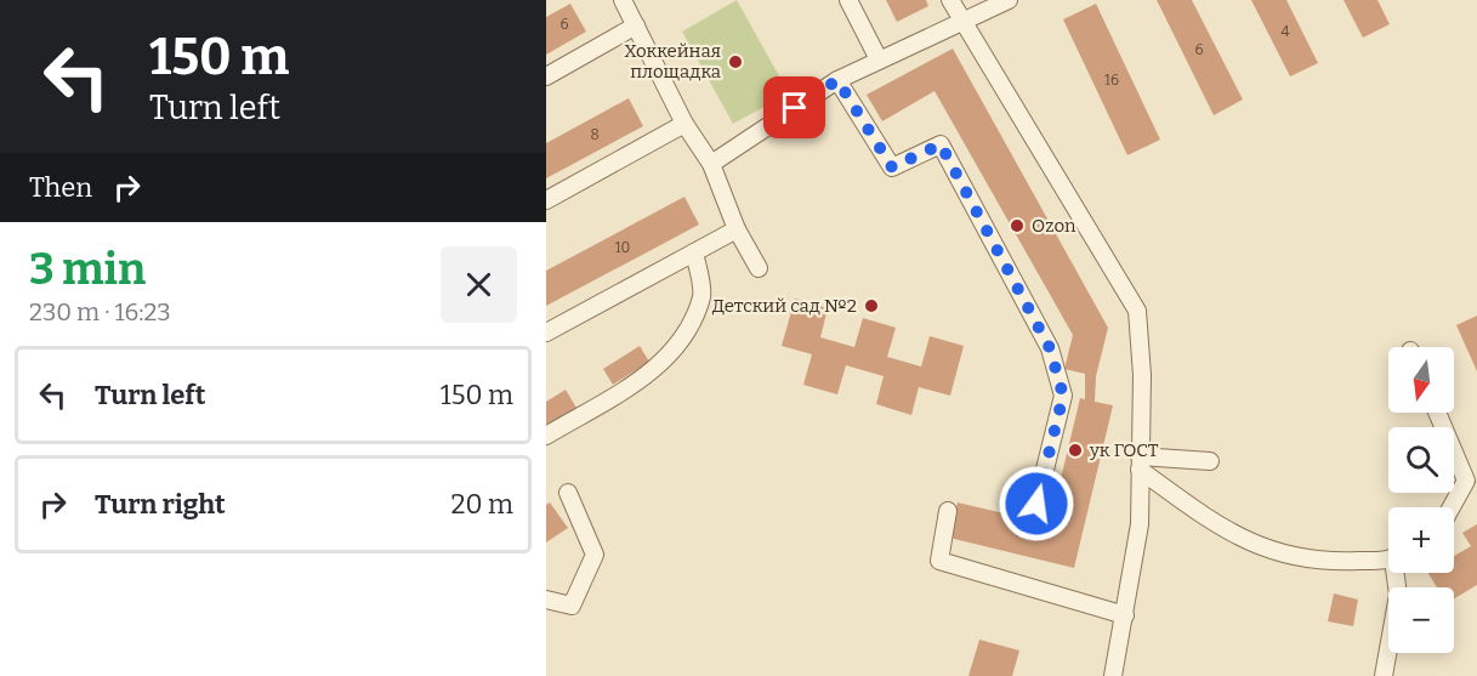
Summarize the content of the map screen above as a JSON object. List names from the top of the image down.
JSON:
{
  "places": [
    "Хоккейная площадка",
    "Ozon",
    "Детский сад №2",
    "ук ГОСТ"
  ],
  "house_numbers": [
    "6",
    "4",
    "6",
    "16",
    "8",
    "10"
  ],
  "north": "bottom",
  "page": {
    "turn": ["150 m", "Turn left"],
    "then": "Then",
    "heading": ["3 min", "230 m · 16:23"],
    "list": [
      {
        "name": "Turn left",
        "value": "150 m"
      },
      {
        "name": "Turn right",
        "value": "20 m"
      }
    ],
    "map_buttons": ["+", "−"]
  }
}
